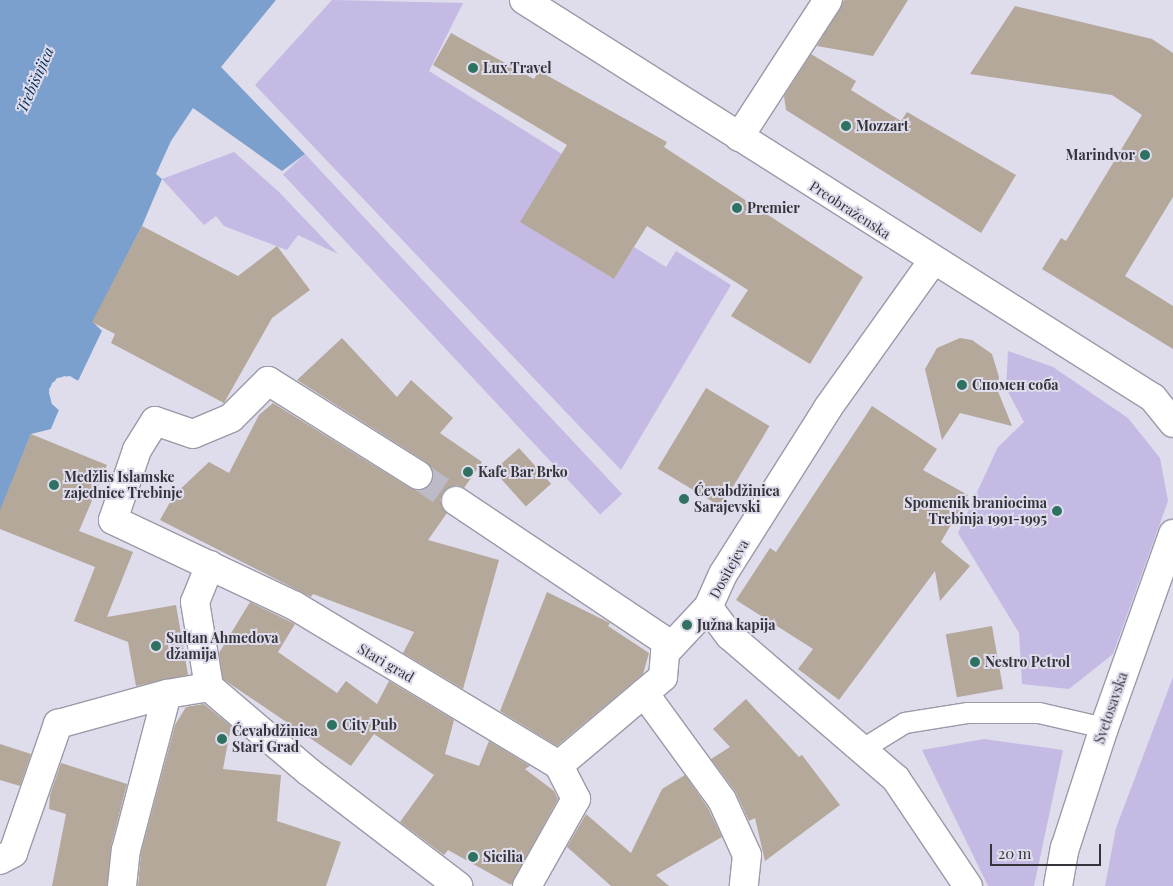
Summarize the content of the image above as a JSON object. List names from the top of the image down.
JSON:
{
  "streets": {
    "street": [
      "Preobraženska",
      "Dositejeva",
      "Stari grad",
      "Svetosavska"
    ]
  },
  "crossings": [
    ["Preobraženska", "Dositejeva"]
  ],
  "water": ["Trebišnjica"],
  "places": [
    "Lux Travel",
    "Mozzart",
    "Marindvor",
    "Premier",
    "Спомен соба",
    "Kafe Bar Brko",
    "Medžlis Islamske zajednice Trebinje",
    "Ćevabdžinica Sarajevski",
    "Spomenik braniocima Trebinja 1991-1995",
    "Južna kapija",
    "Sultan Ahmedova džamija",
    "Nestro Petrol",
    "City Pub",
    "Ćevabdžinica Stari Grad",
    "Sicilia"
  ],
  "scale_bar": "20 m"
}
